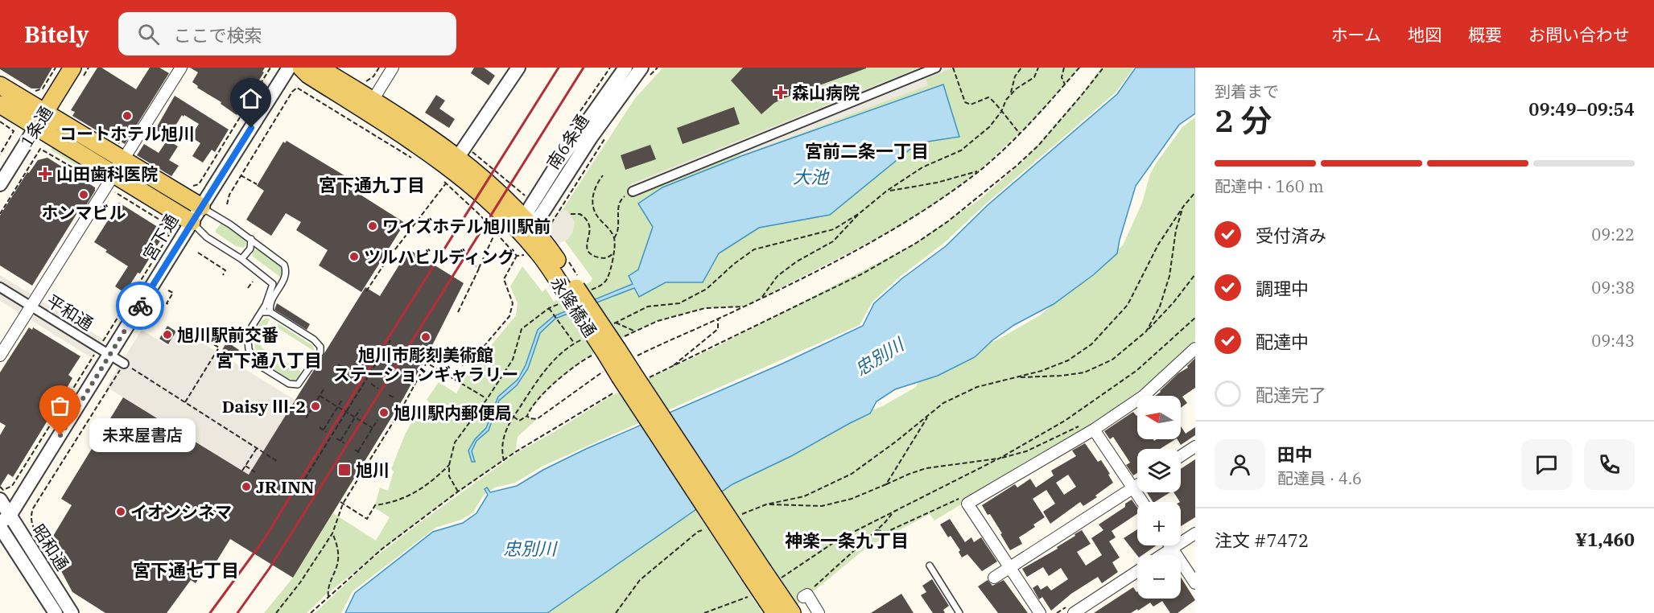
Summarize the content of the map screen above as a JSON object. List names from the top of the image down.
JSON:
{
  "streets": {
    "main road": ["1条通", "永隆橋通"],
    "street": [
      "南6条通",
      "宮下通",
      "平和通",
      "昭和通"
    ]
  },
  "crossings": [
    ["南6条通", "永隆橋通"],
    ["宮下通", "平和通"],
    ["宮下通", "昭和通"]
  ],
  "districts": [
    "宮前二条一丁目",
    "宮下通九丁目",
    "宮下通八丁目",
    "神楽一条九丁目",
    "宮下通七丁目"
  ],
  "water": ["大池", "忠別川"],
  "places": {
    "health": ["森山病院", "山田歯科医院"],
    "other": [
      "コートホテル旭川",
      "ホンマビル",
      "ワイズホテル旭川駅前",
      "ツルハビルディング",
      "旭川駅前交番",
      "旭川市彫刻美術館 ステーションギャラリー",
      "Daisy Ⅲ-2",
      "旭川駅内郵便局",
      "未来屋書店",
      "JR INN",
      "イオンシネマ"
    ],
    "transit": ["旭川"]
  },
  "north": "left",
  "page": {
    "header": "Bitely",
    "search": "ここで検索",
    "nav": [
      "ホーム",
      "地図",
      "概要",
      "お問い合わせ"
    ],
    "heading": ["2 分", "到着まで", "09:49–09:54"],
    "panel": [
      "田中",
      "配達員 · 4.6",
      "注文 #7472",
      "¥1,460"
    ],
    "bar": "配達中 · 160 m",
    "list": [
      ["受付済み", "09:22"],
      ["調理中", "09:38"],
      ["配達中", "09:43"],
      "配達完了"
    ],
    "map_buttons": ["+", "−"],
    "bubble": "未来屋書店"
  }
}
